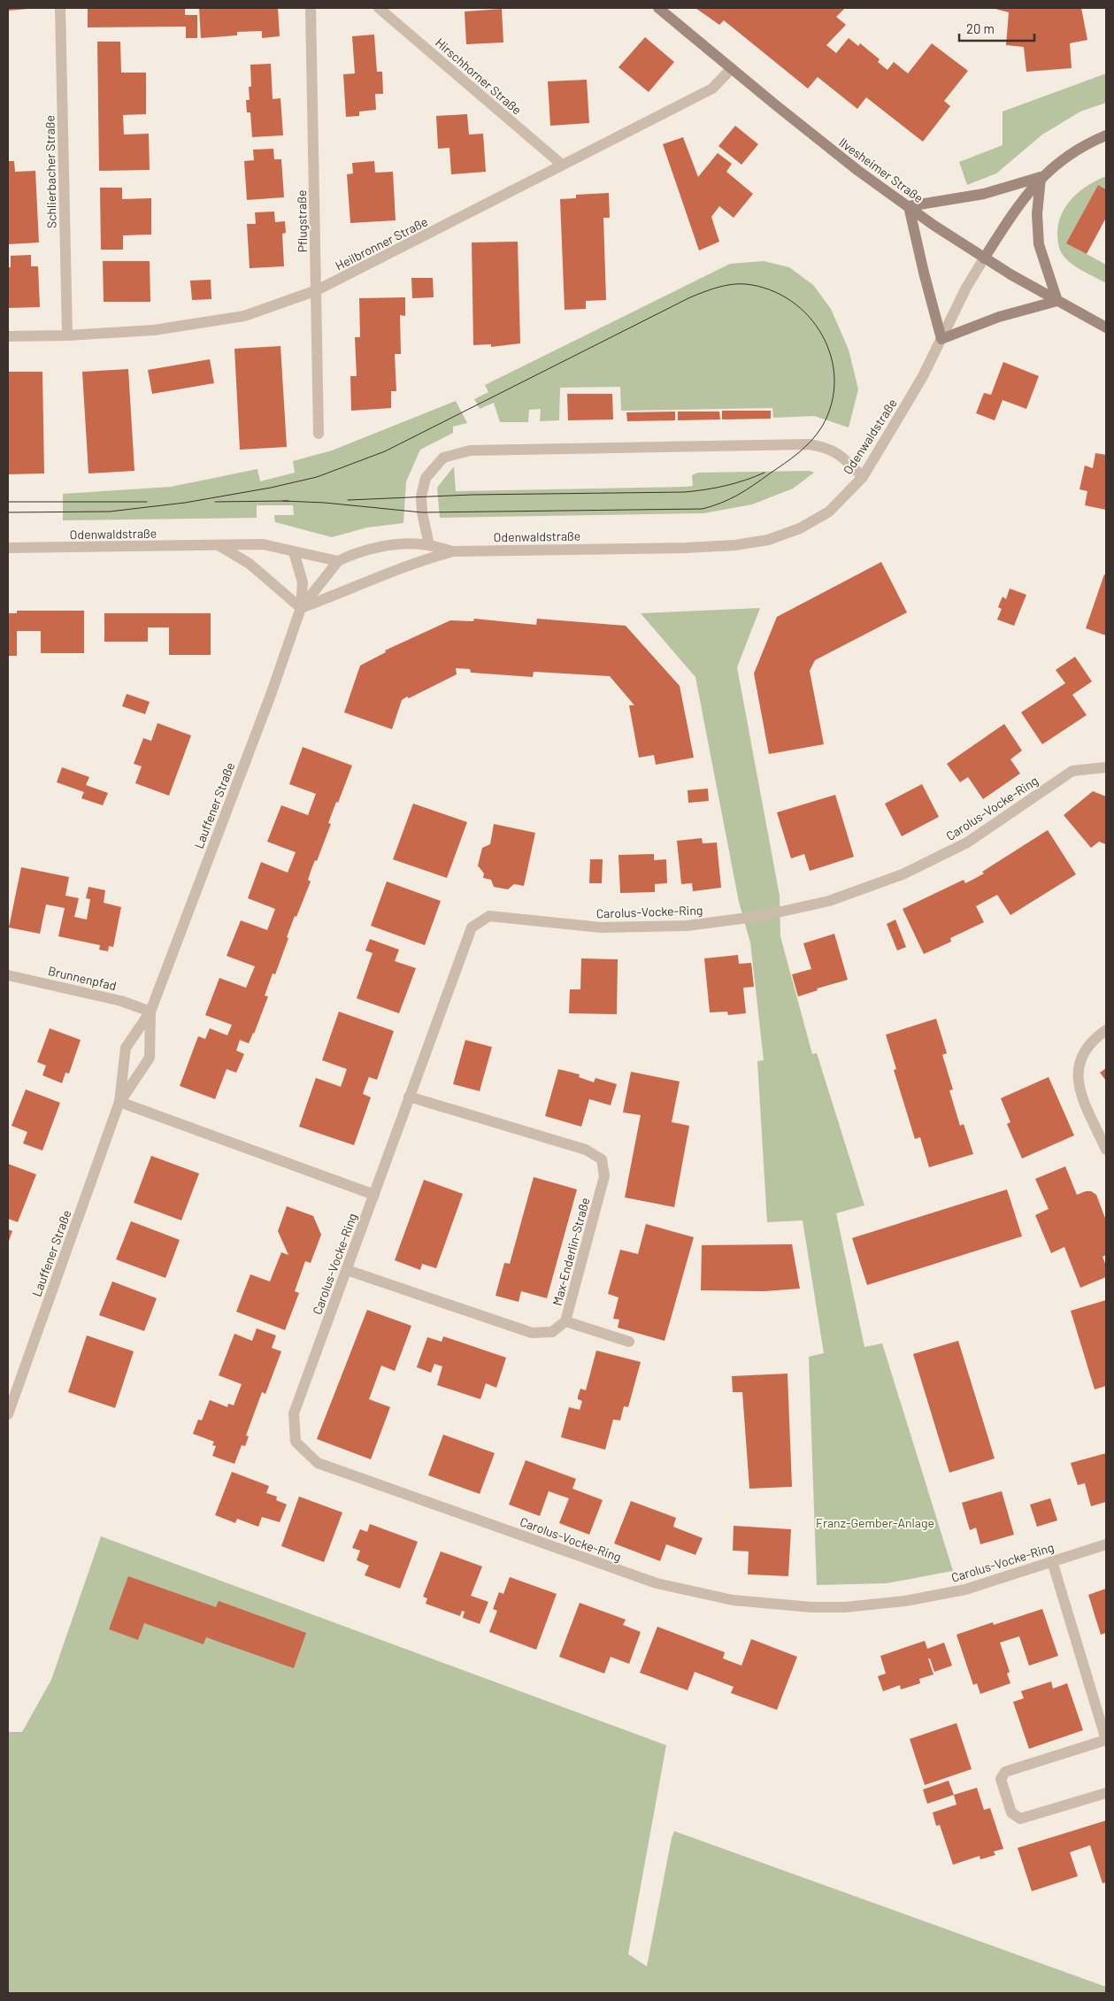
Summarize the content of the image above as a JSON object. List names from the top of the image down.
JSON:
{
  "streets": {
    "street": [
      "Hirschhorner Straße",
      "Ilvesheimer Straße",
      "Schlierbacher Straße",
      "Pflugstraße",
      "Heilbronner Straße",
      "Odenwaldstraße",
      "Lauffener Straße",
      "Carolus-Vocke-Ring",
      "Brunnenpfad",
      "Max-Enderlin-Straße"
    ]
  },
  "crossings": [
    ["Hirschhorner Straße", "Heilbronner Straße"],
    ["Ilvesheimer Straße", "Heilbronner Straße"],
    ["Ilvesheimer Straße", "Odenwaldstraße"],
    ["Schlierbacher Straße", "Heilbronner Straße"],
    ["Pflugstraße", "Heilbronner Straße"],
    ["Odenwaldstraße", "Lauffener Straße"],
    ["Lauffener Straße", "Brunnenpfad"],
    ["Carolus-Vocke-Ring", "Max-Enderlin-Straße"]
  ],
  "parks": ["Franz-Gember-Anlage"],
  "scale_bar": "20 m"
}
